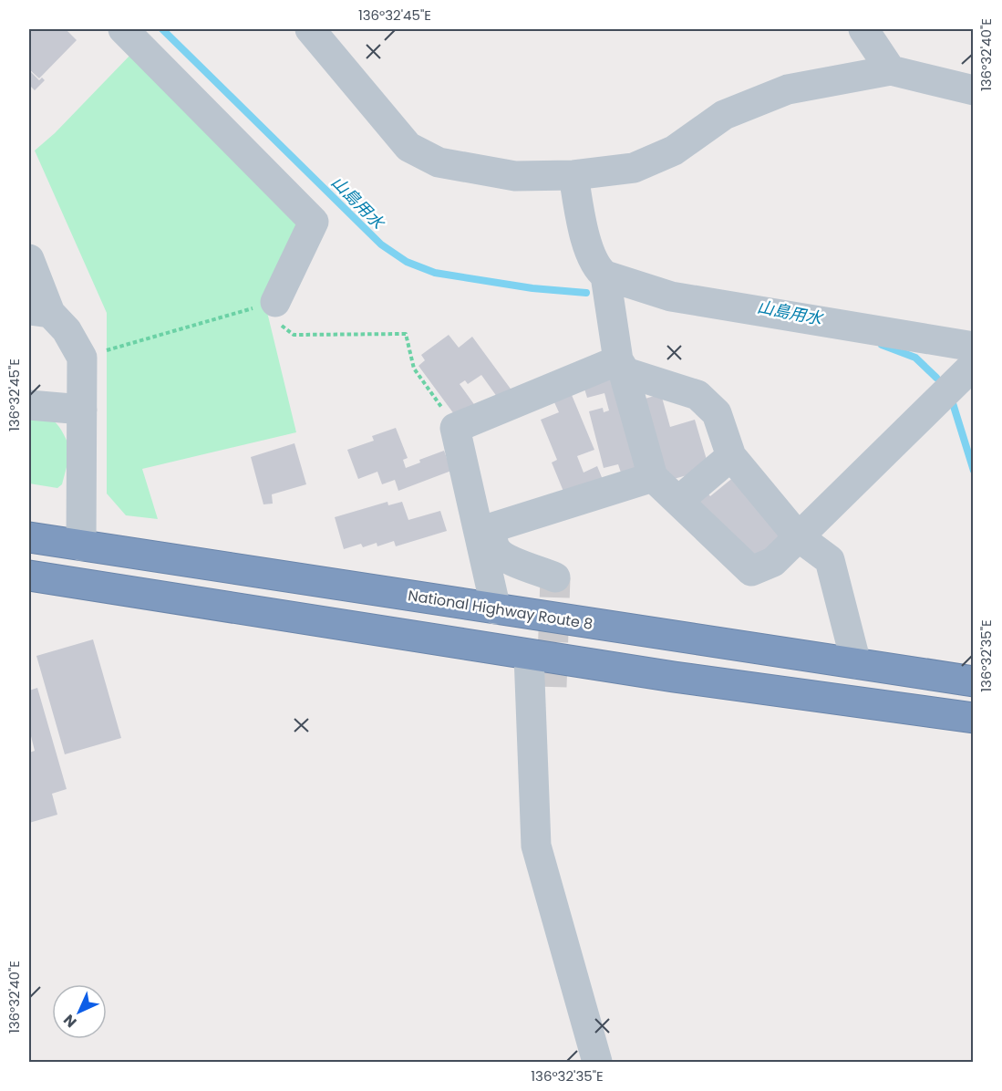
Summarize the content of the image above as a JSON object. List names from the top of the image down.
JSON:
{
  "streets": {
    "highway": ["National Highway Route 8"]
  },
  "water": ["山島用水"],
  "north": "bottom left",
  "coordinates": ["136°32'45\"E", "136°32'40\"E", "136°32'35\"E"]
}
